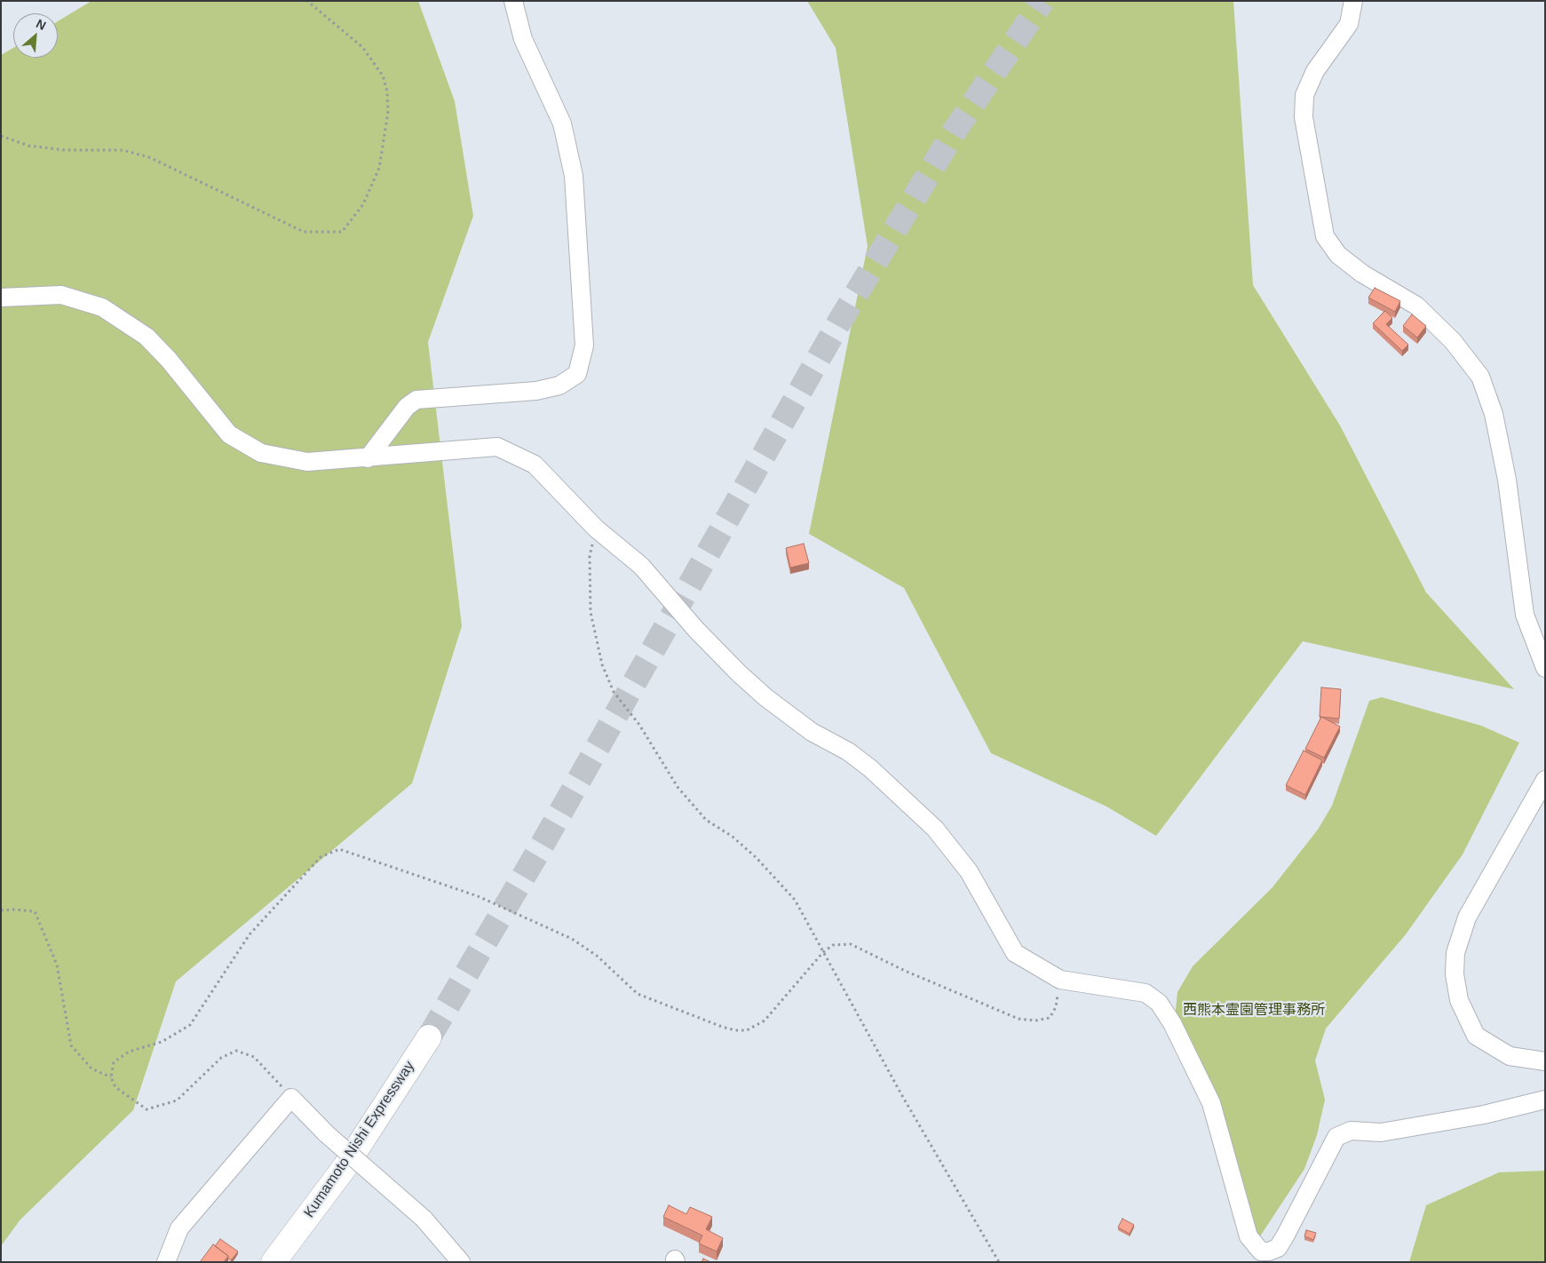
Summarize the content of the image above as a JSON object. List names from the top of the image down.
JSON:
{
  "streets": {
    "highway": ["Kumamoto Nishi Expressway"]
  },
  "parks": ["西熊本霊園管理事務所"],
  "north": "top right"
}
